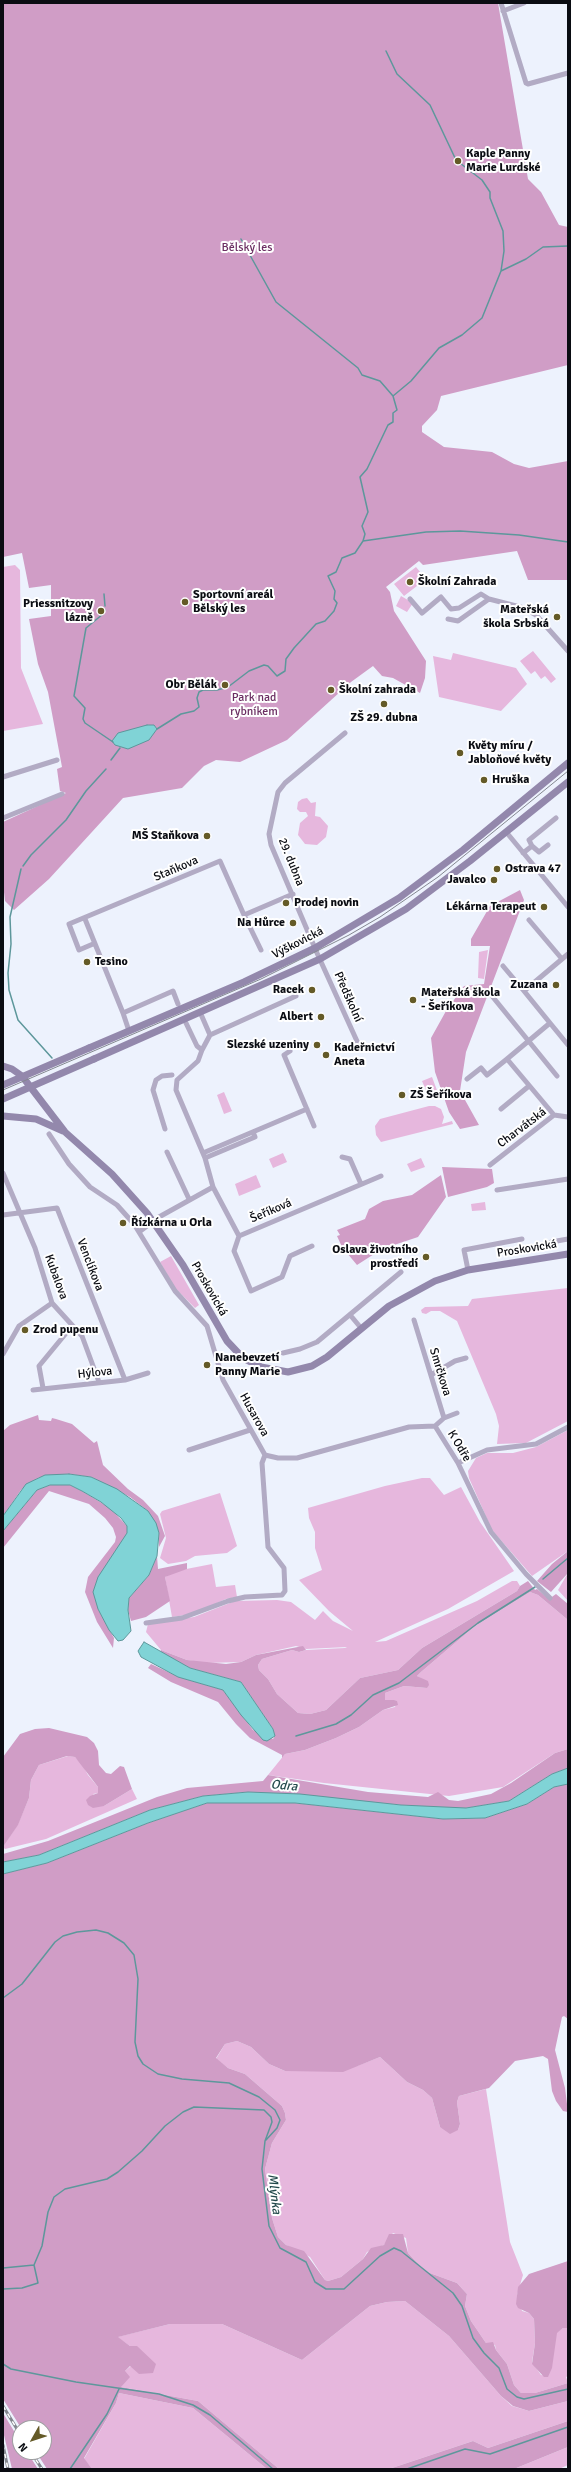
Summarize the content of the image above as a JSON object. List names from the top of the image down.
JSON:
{
  "streets": {
    "street": [
      "29. dubna",
      "Staňkova",
      "Výškovická",
      "Předškolní",
      "Charvátská",
      "Šeříková",
      "Proskovická",
      "Venclíkova",
      "Kubalova",
      "Smrčkova",
      "Hýlova",
      "Husarova",
      "K Odře"
    ]
  },
  "crossings": [
    ["29. dubna", "Výškovická"],
    ["29. dubna", "Předškolní"],
    ["Výškovická", "Předškolní"],
    ["Venclíkova", "Kubalova"],
    ["Venclíkova", "Hýlova"],
    ["Kubalova", "Hýlova"],
    ["Husarova", "K Odře"]
  ],
  "water": ["Odra", "Mlýnka"],
  "parks": ["Bělský les", "Park nad rybníkem"],
  "places": [
    "Kaple Panny Marie Lurdské",
    "Školní Zahrada",
    "Sportovní areál Bělský les",
    "Priessnitzovy lázně",
    "Mateřská škola Srbská",
    "Obr Bělák",
    "Školní zahrada",
    "ZŠ 29. dubna",
    "Květy míru / Jabloňové květy",
    "Hruška",
    "MŠ Staňkova",
    "Ostrava 47",
    "Javalco",
    "Prodej novin",
    "Lékárna Terapeut",
    "Na Hůrce",
    "Tesino",
    "Zuzana",
    "Racek",
    "Mateřská škola - Šeříkova",
    "Albert",
    "Slezské uzeniny",
    "Kadeřnictví Aneta",
    "ZŠ Šeříkova",
    "Řízkárna u Orla",
    "Oslava životního prostředí",
    "Zrod pupenu",
    "Nanebevzetí Panny Marie"
  ],
  "north": "bottom left"
}
